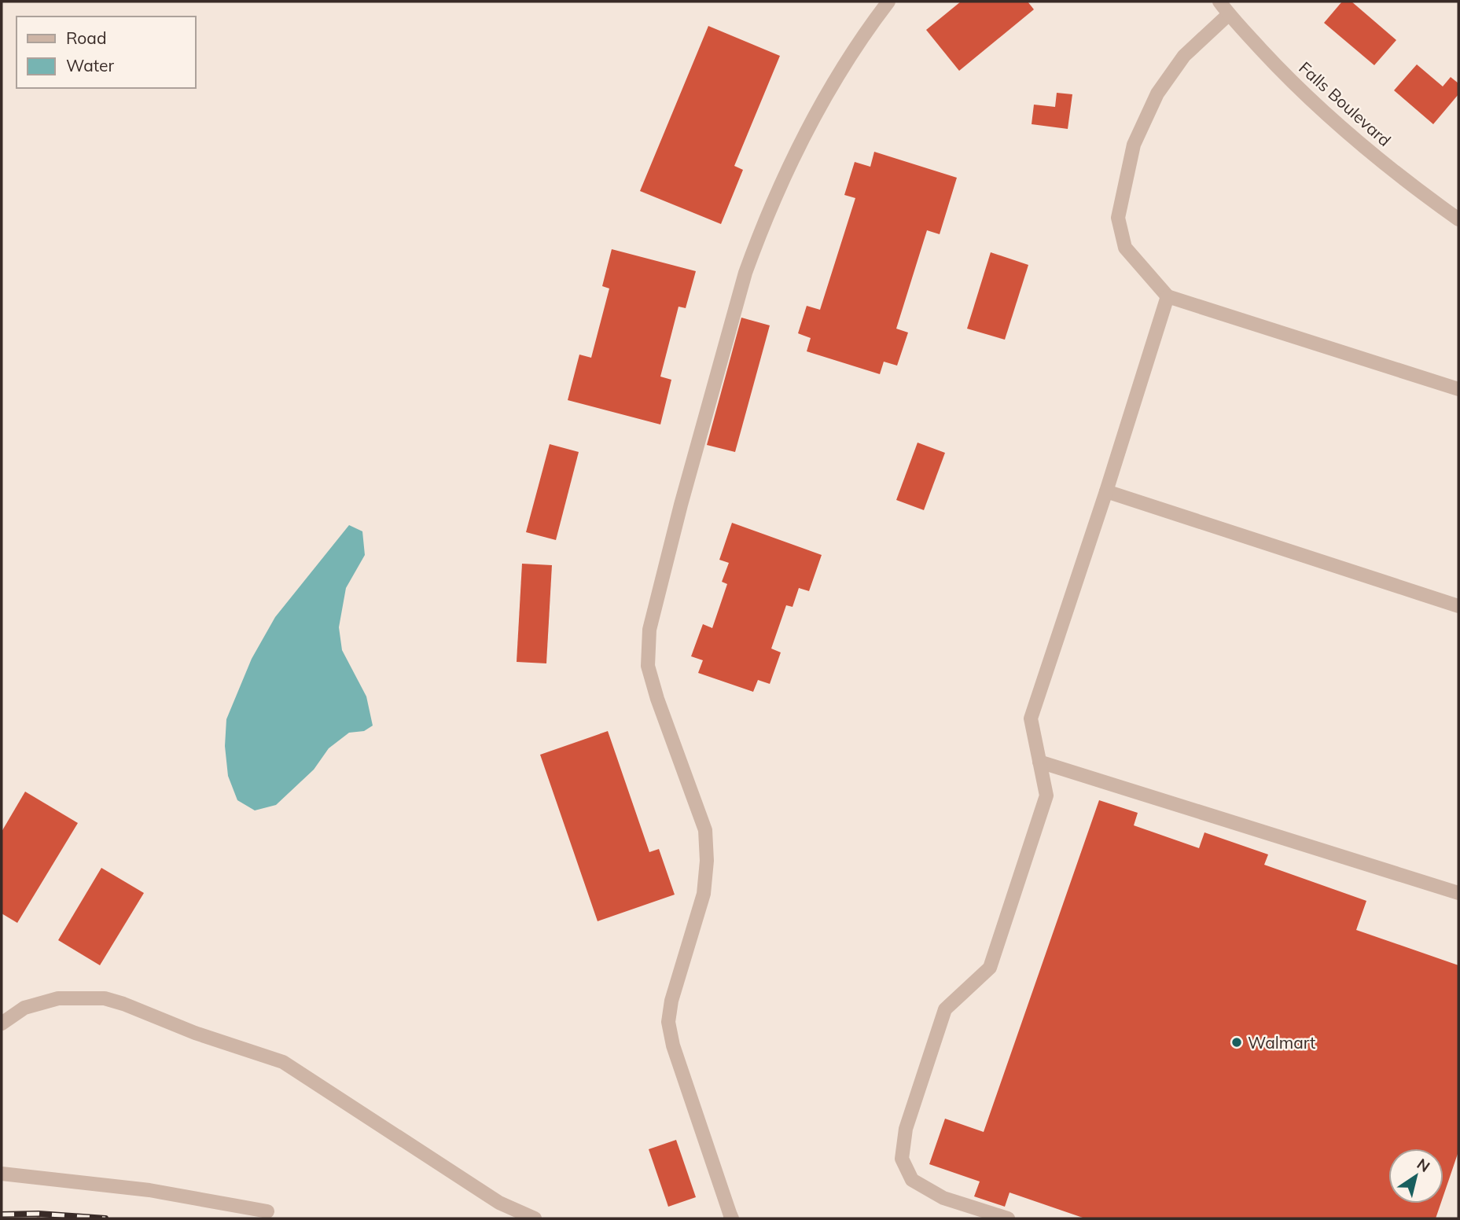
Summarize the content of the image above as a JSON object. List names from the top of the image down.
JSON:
{
  "streets": {
    "street": ["Falls Boulevard"]
  },
  "places": ["Walmart"],
  "legend": ["Road", "Water"],
  "north": "top right"
}
